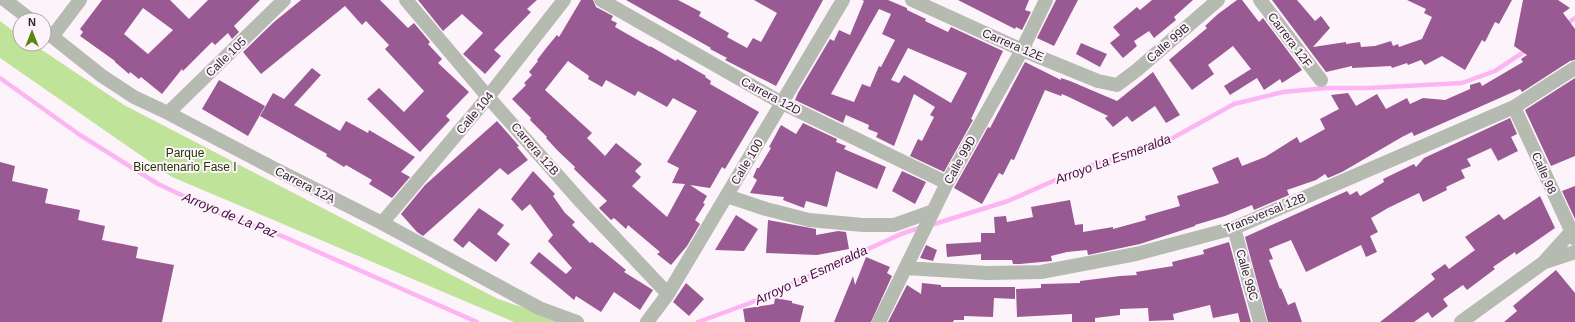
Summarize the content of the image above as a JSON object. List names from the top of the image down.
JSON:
{
  "streets": {
    "street": [
      "Carrera 12F",
      "Calle 99B",
      "Carrera 12E",
      "Calle 105",
      "Carrera 12D",
      "Calle 104",
      "Carrera 12B",
      "Calle 99D",
      "Calle 100",
      "Calle 98",
      "Carrera 12A",
      "Transversal 12B",
      "Calle 98C"
    ]
  },
  "crossings": [
    ["Calle 99B", "Carrera 12E"],
    ["Carrera 12E", "Calle 99D"],
    ["Calle 105", "Carrera 12A"],
    ["Carrera 12D", "Calle 99D"],
    ["Carrera 12D", "Calle 100"],
    ["Calle 104", "Carrera 12B"],
    ["Calle 104", "Carrera 12A"],
    ["Carrera 12B", "Calle 100"],
    ["Calle 99D", "Transversal 12B"],
    ["Calle 98", "Transversal 12B"],
    ["Transversal 12B", "Calle 98C"]
  ],
  "water": ["Arroyo La Esmeralda", "Arroyo de La Paz"],
  "parks": ["Parque Bicentenario Fase I"],
  "north": "top"
}
